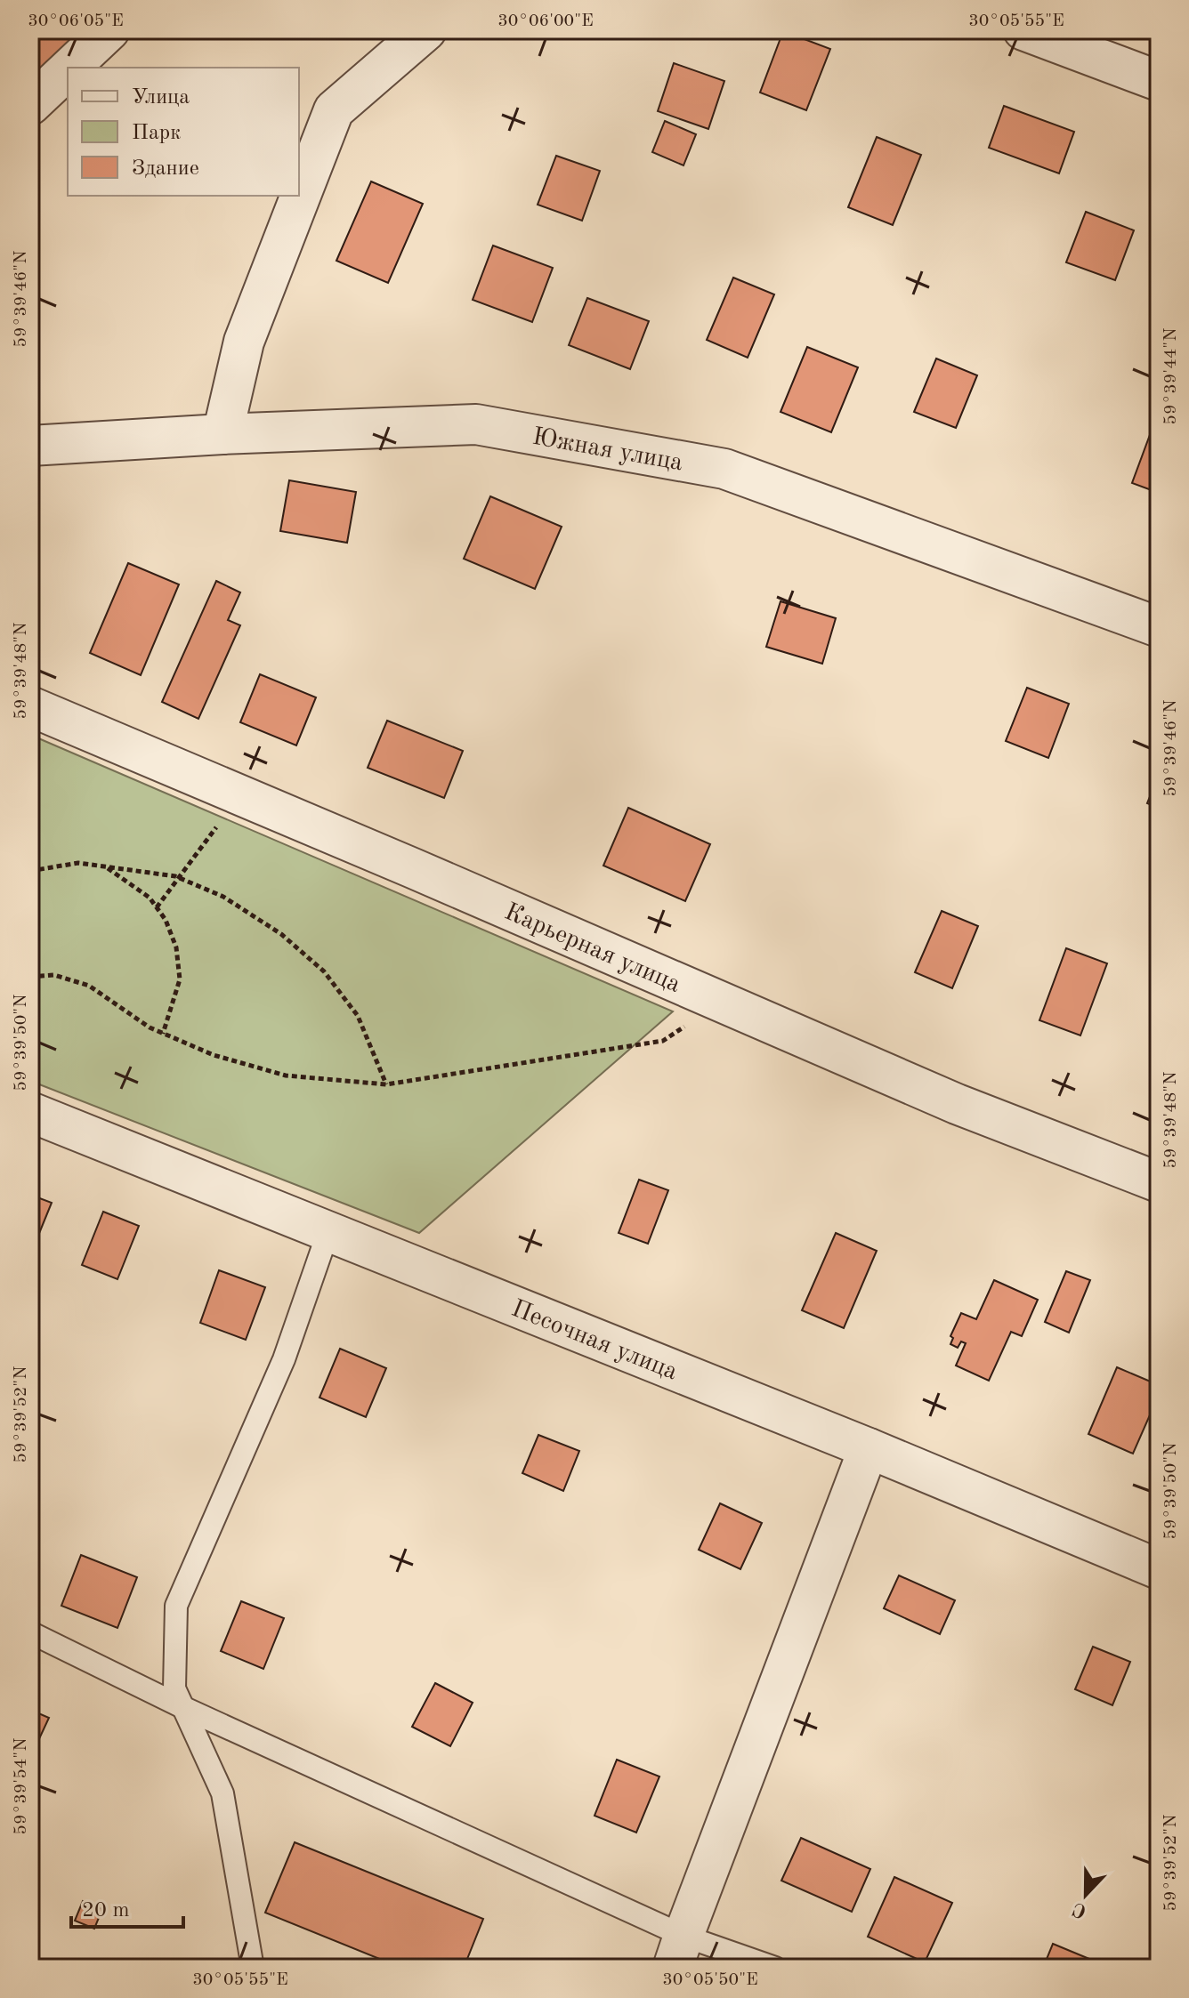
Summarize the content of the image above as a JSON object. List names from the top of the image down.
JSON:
{
  "streets": {
    "street": ["Южная улица", "Карьерная улица", "Песочная улица"]
  },
  "legend": ["Улица", "Парк", "Здание"],
  "scale_bar": "20 m",
  "north": "bottom",
  "coordinates": [
    "30°06'05\"E",
    "30°06'00\"E",
    "30°05'55\"E",
    "59°39'46\"N",
    "59°39'44\"N",
    "59°39'48\"N",
    "59°39'50\"N",
    "59°39'52\"N",
    "59°39'54\"N",
    "30°05'50\"E"
  ]
}
